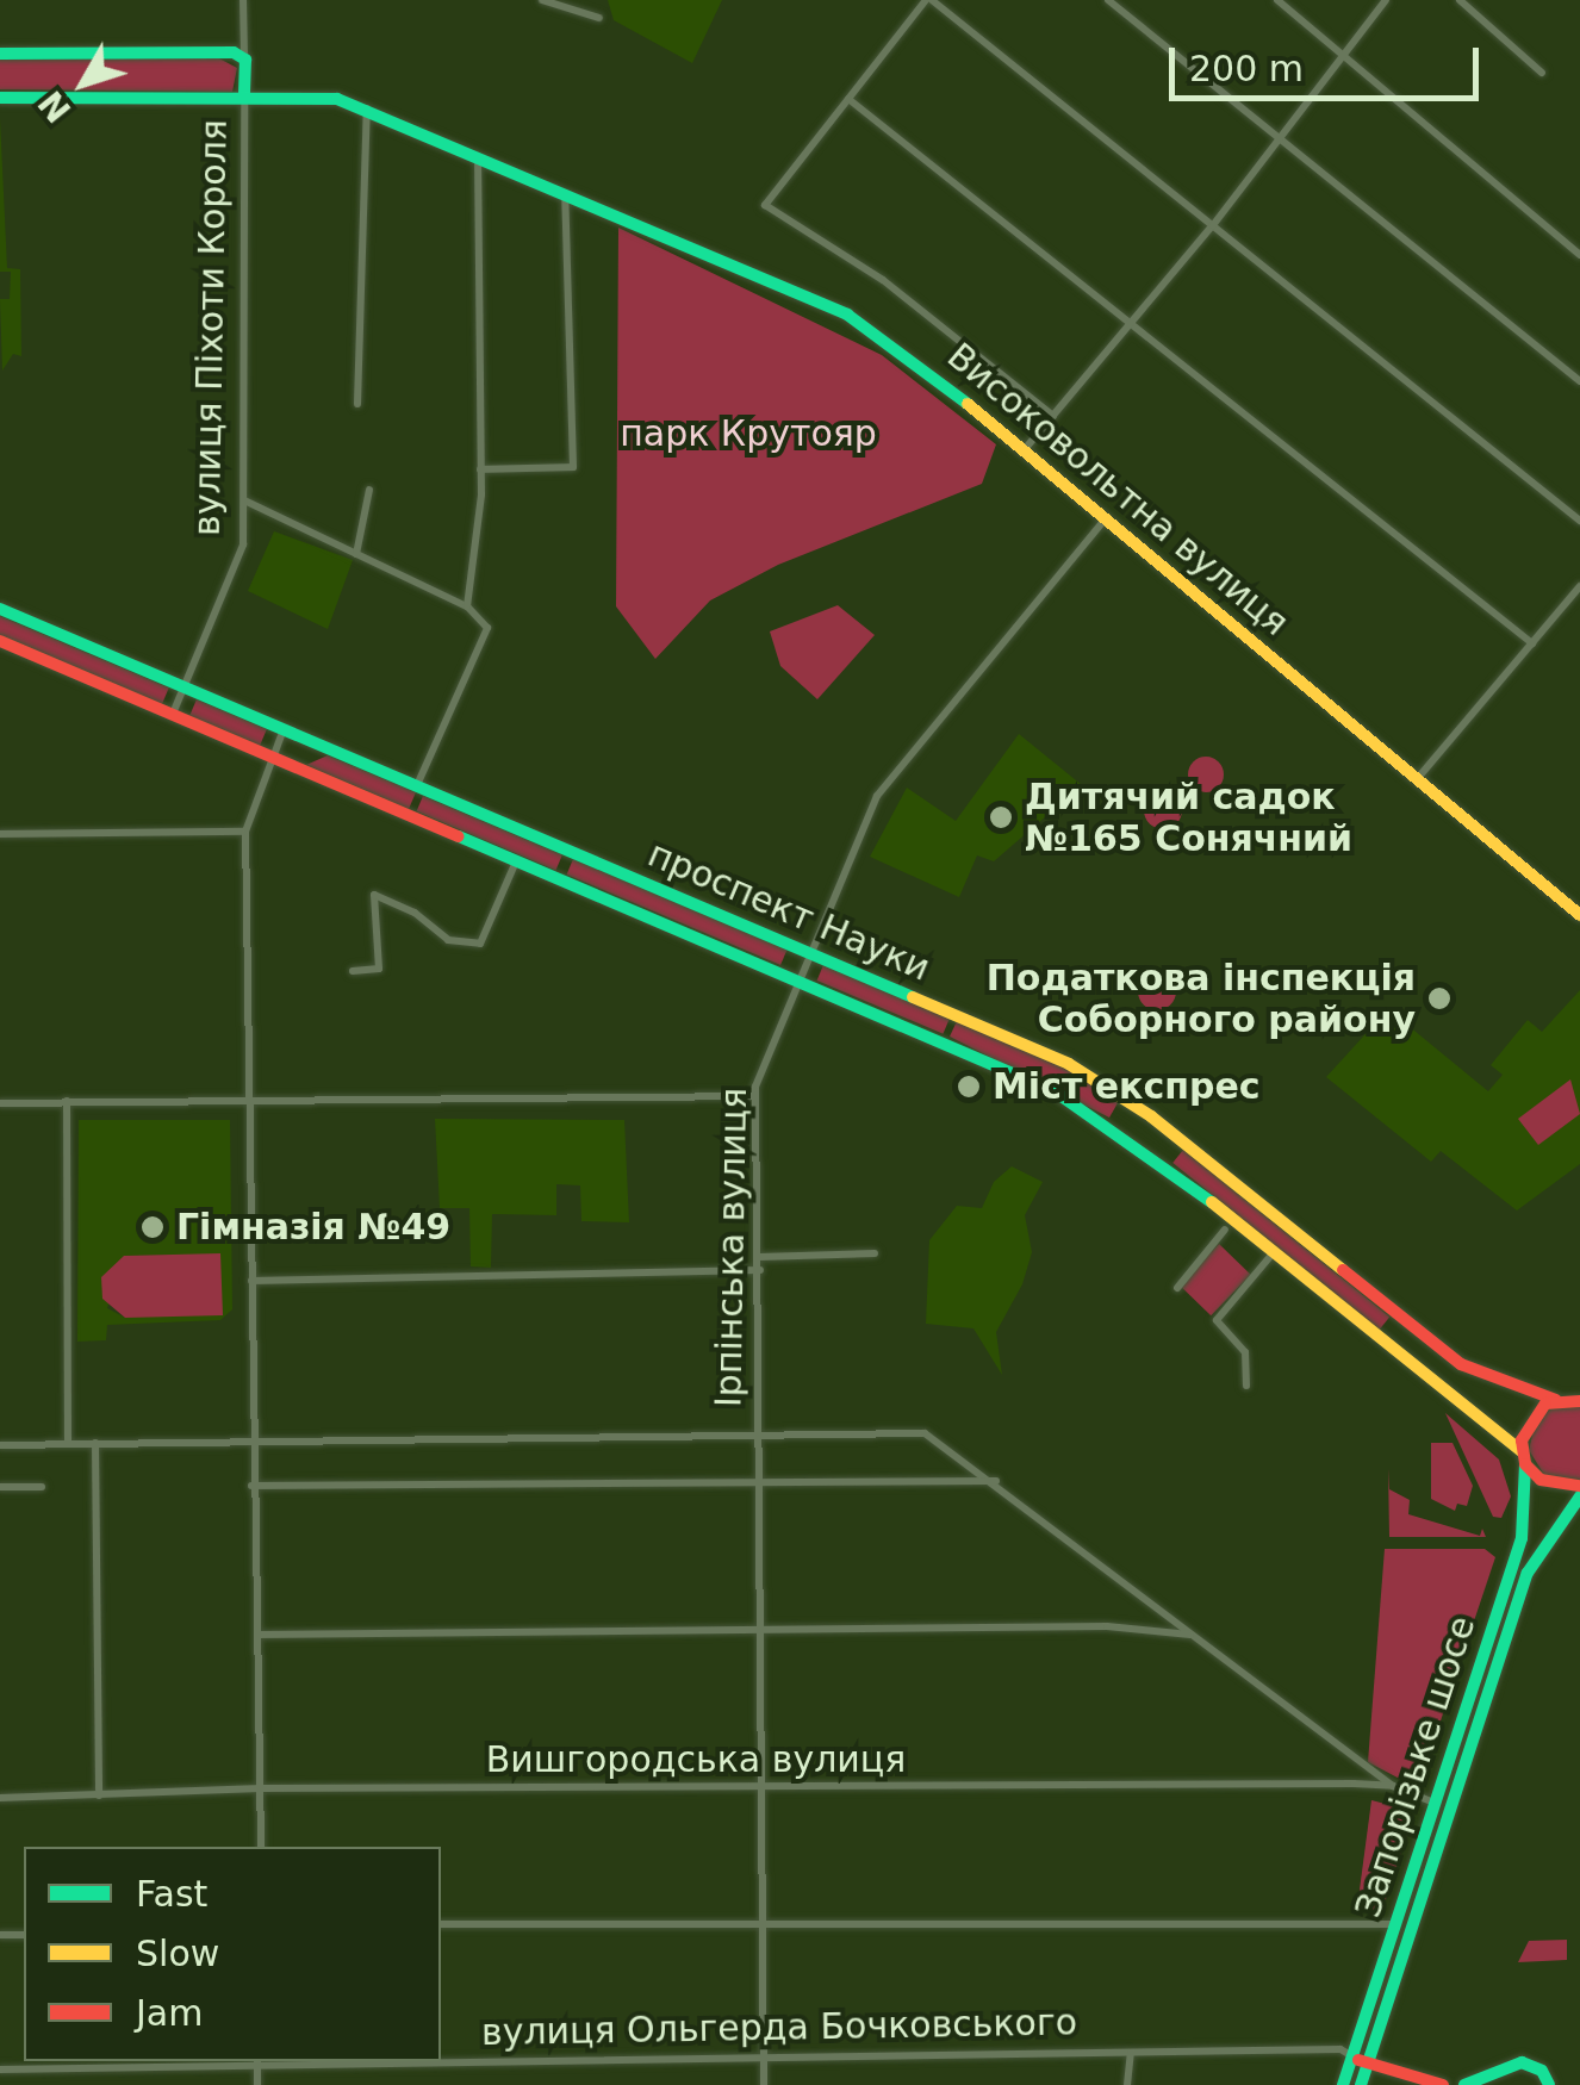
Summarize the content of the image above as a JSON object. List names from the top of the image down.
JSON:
{
  "streets": {
    "main road": [
      "вулиця Піхоти Короля",
      "Високовольтна вулиця",
      "проспект Науки",
      "Запорізьке шосе",
      "вулиця Ольгерда Бочковського"
    ],
    "street": ["Ірпінська вулиця", "Вишгородська вулиця"]
  },
  "crossings": [
    ["вулиця Піхоти Короля", "Високовольтна вулиця"],
    ["вулиця Піхоти Короля", "проспект Науки"],
    ["Високовольтна вулиця", "Ірпінська вулиця"],
    ["проспект Науки", "Ірпінська вулиця"],
    ["проспект Науки", "Запорізьке шосе"],
    ["Ірпінська вулиця", "Вишгородська вулиця"],
    ["Ірпінська вулиця", "вулиця Ольгерда Бочковського"],
    ["Запорізьке шосе", "вулиця Ольгерда Бочковського"]
  ],
  "parks": ["парк Крутояр"],
  "places": [
    "Дитячий садок №165 Сонячний",
    "Податкова інспекція Соборного району",
    "Міст експрес",
    "Гімназія №49"
  ],
  "legend": ["Fast", "Slow", "Jam"],
  "scale_bar": "200 m",
  "north": "bottom left"
}
